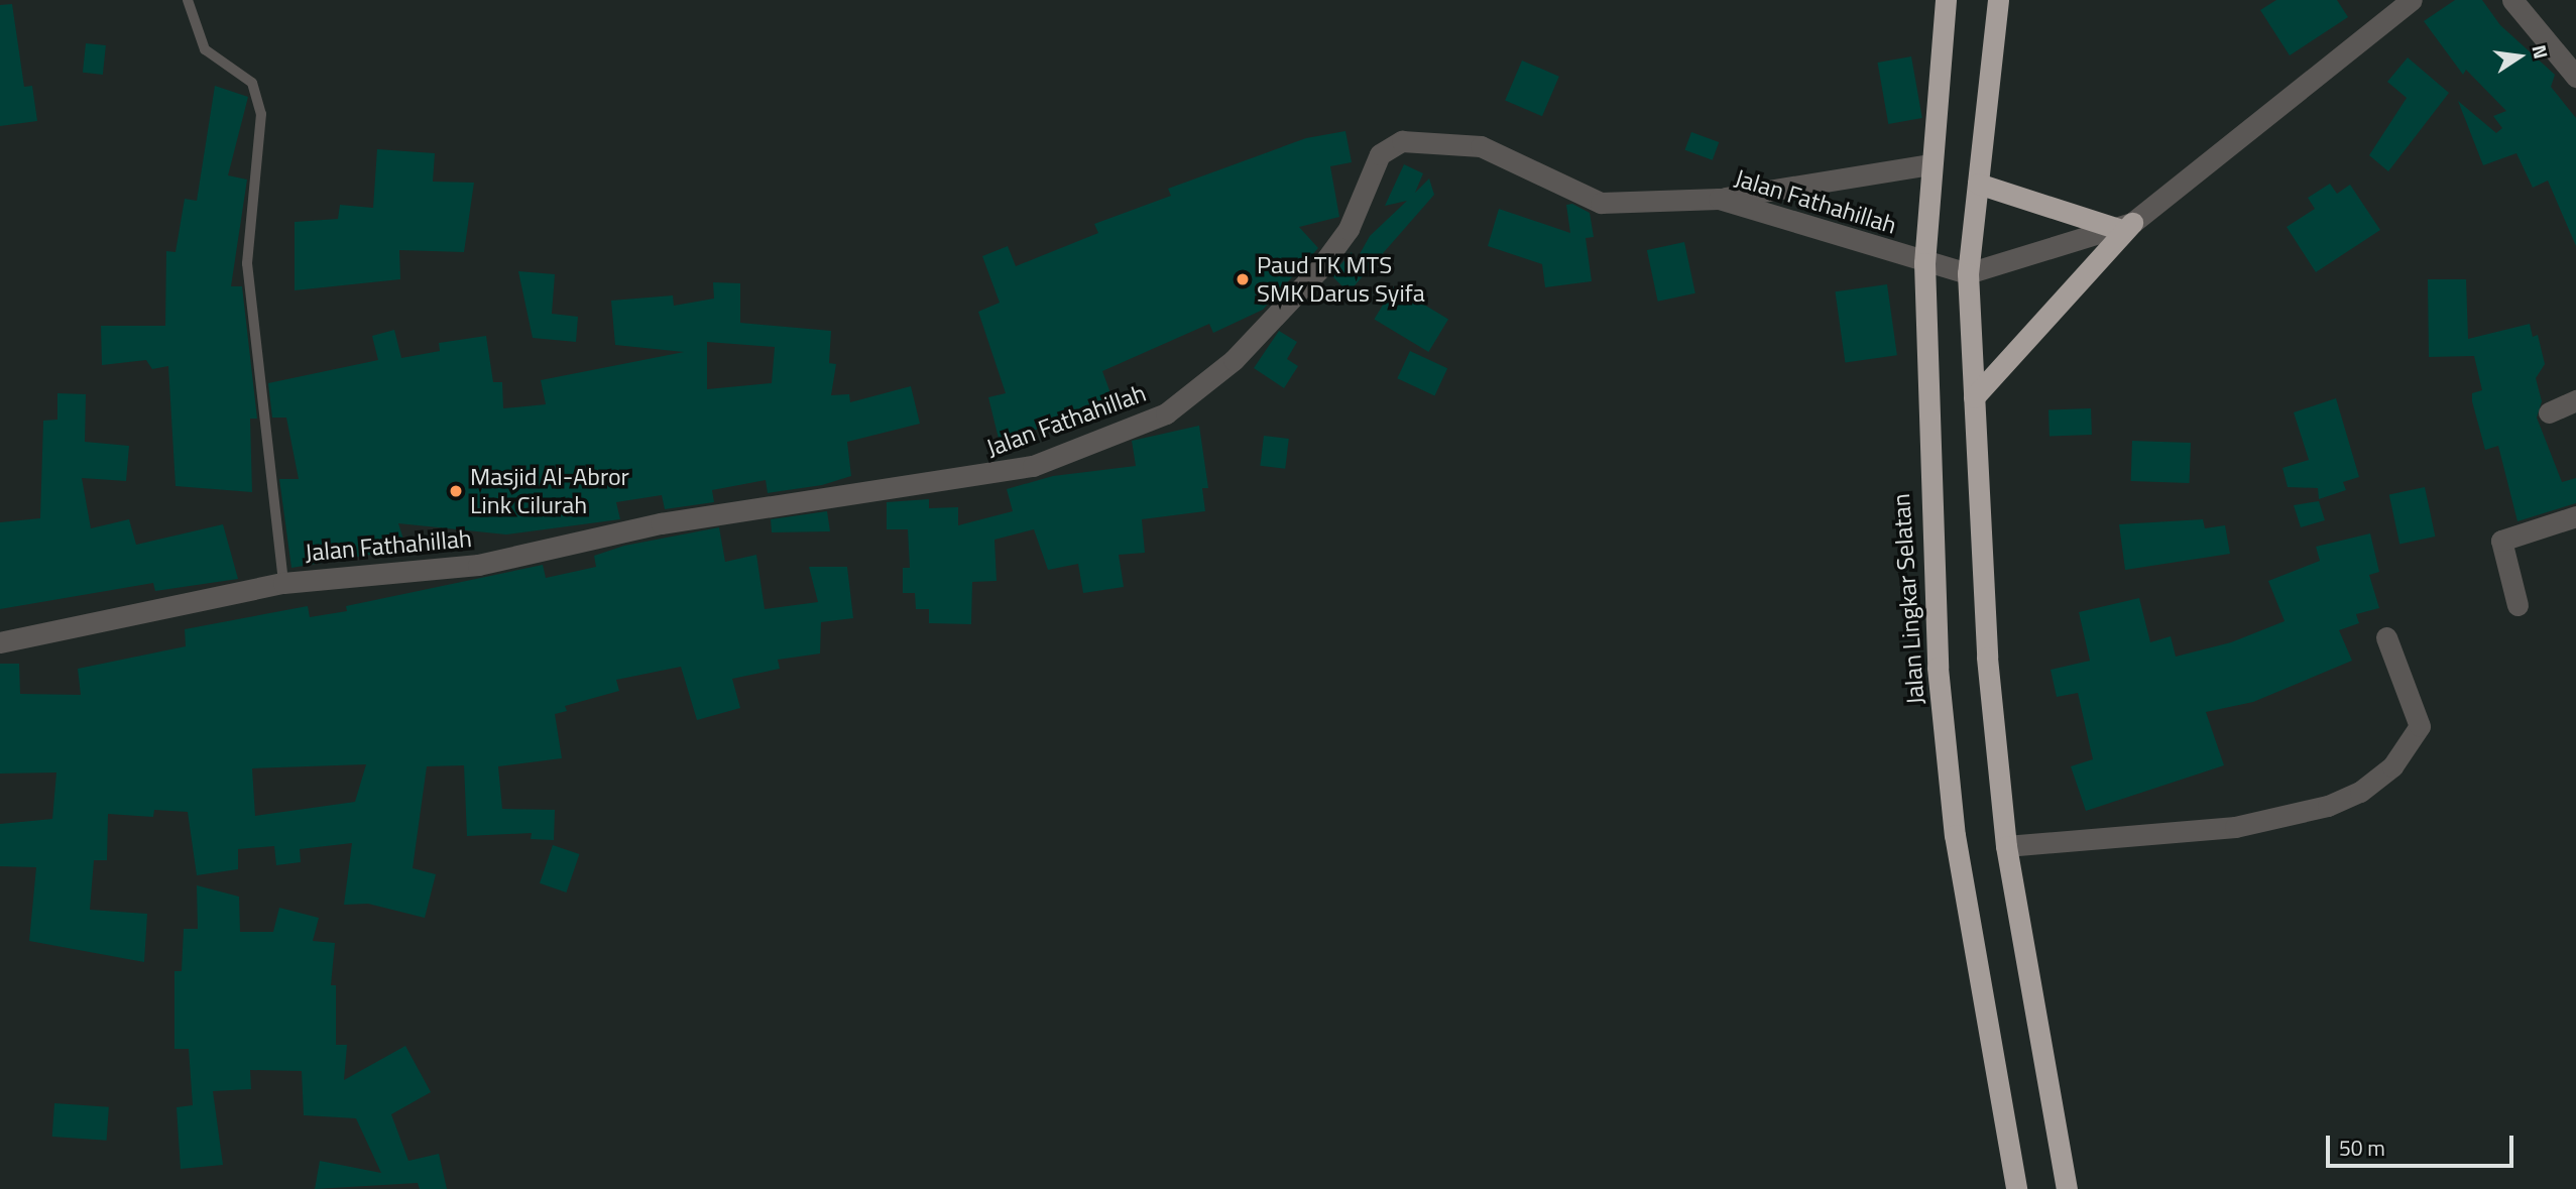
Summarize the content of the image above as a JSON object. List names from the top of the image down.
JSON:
{
  "streets": {
    "highway": ["Jalan Lingkar Selatan"],
    "street": ["Jalan Fathahillah"]
  },
  "crossings": [
    ["Jalan Fathahillah", "Jalan Lingkar Selatan"]
  ],
  "places": ["Paud TK MTS SMK Darus Syifa", "Masjid Al-Abror Link Cilurah"],
  "scale_bar": "50 m",
  "north": "right"
}
